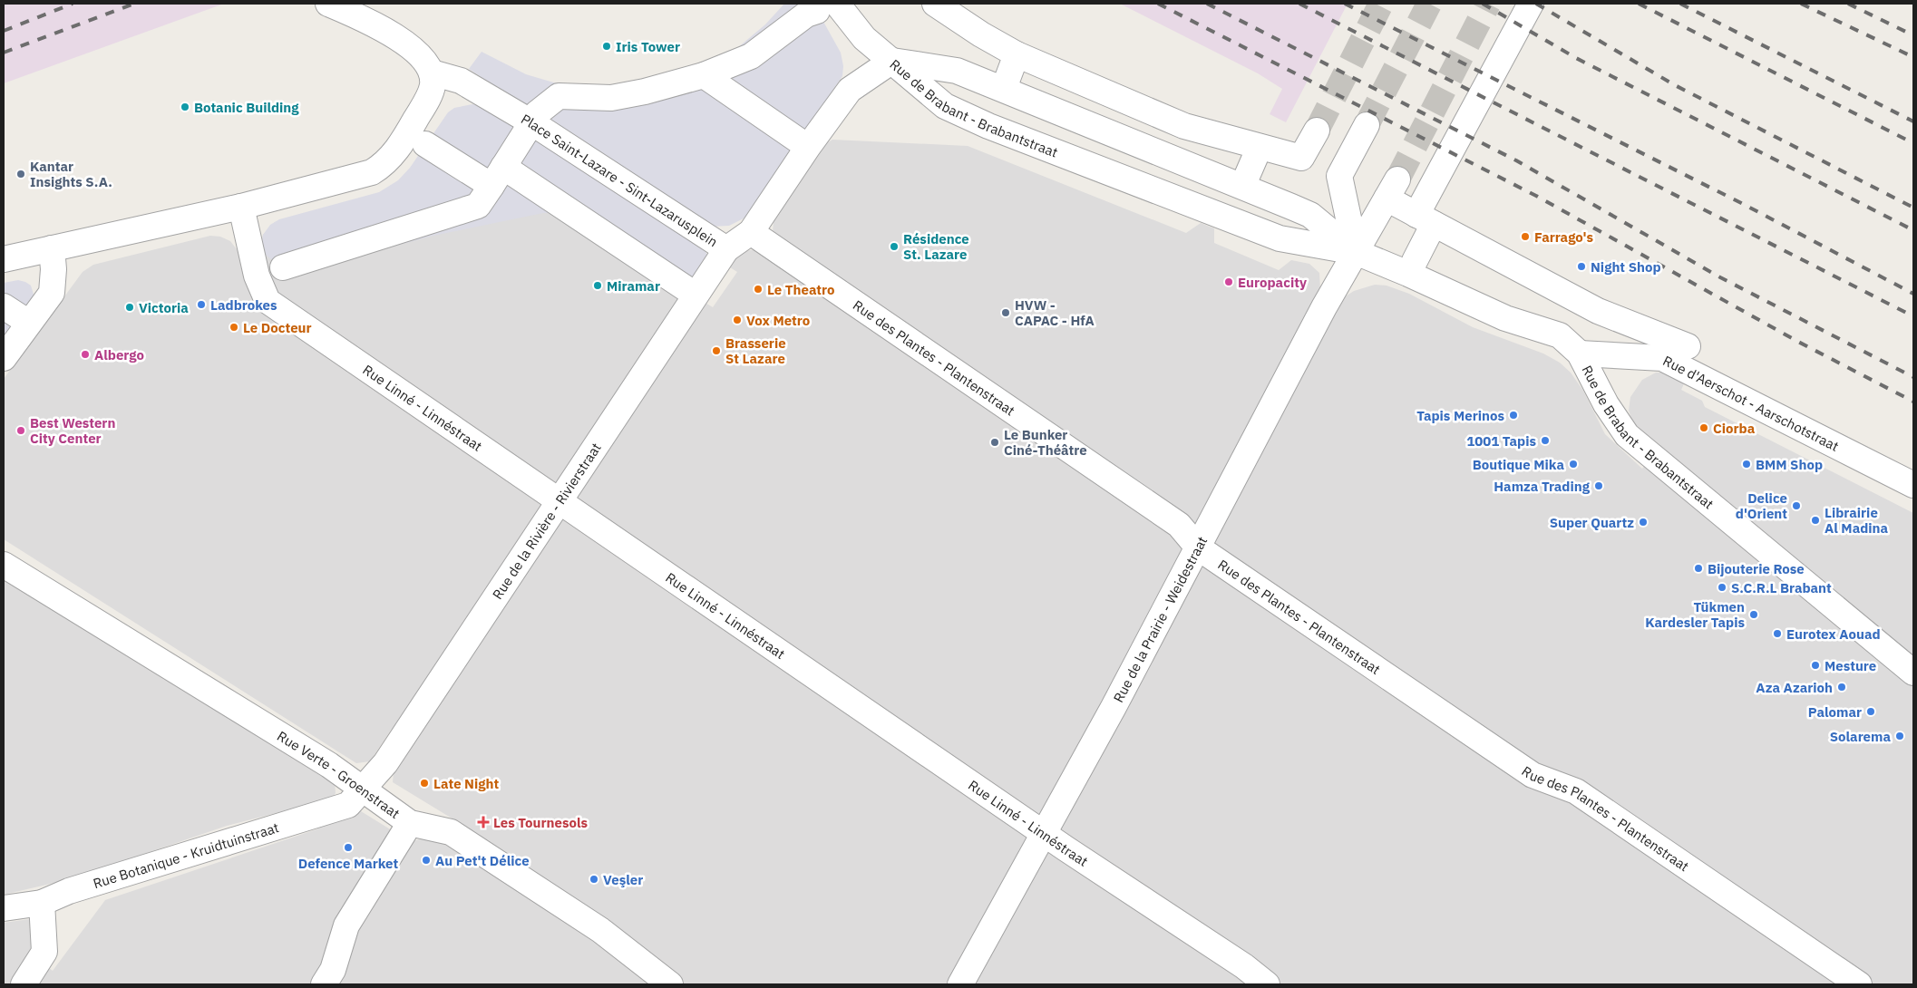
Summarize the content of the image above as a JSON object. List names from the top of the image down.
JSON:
{
  "streets": {
    "street": [
      "Rue de Brabant - Brabantstraat",
      "Place Saint-Lazare - Sint-Lazarusplein",
      "Rue des Plantes - Plantenstraat",
      "Rue d'Aerschot - Aarschotstraat",
      "Rue Linné - Linnéstraat",
      "Rue de la Rivière - Rivierstraat",
      "Rue de la Prairie - Weidestraat",
      "Rue Verte - Groenstraat",
      "Rue Botanique - Kruidtuinstraat"
    ]
  },
  "crossings": [
    ["Rue de Brabant - Brabantstraat", "Place Saint-Lazare - Sint-Lazarusplein"],
    ["Rue de Brabant - Brabantstraat", "Rue d'Aerschot - Aarschotstraat"],
    ["Rue de Brabant - Brabantstraat", "Rue de la Prairie - Weidestraat"],
    ["Place Saint-Lazare - Sint-Lazarusplein", "Rue des Plantes - Plantenstraat"],
    ["Place Saint-Lazare - Sint-Lazarusplein", "Rue de la Rivière - Rivierstraat"],
    ["Rue des Plantes - Plantenstraat", "Rue de la Prairie - Weidestraat"],
    ["Rue Linné - Linnéstraat", "Rue de la Rivière - Rivierstraat"],
    ["Rue Linné - Linnéstraat", "Rue de la Prairie - Weidestraat"],
    ["Rue de la Rivière - Rivierstraat", "Rue Verte - Groenstraat"],
    ["Rue de la Rivière - Rivierstraat", "Rue Botanique - Kruidtuinstraat"],
    ["Rue Verte - Groenstraat", "Rue Botanique - Kruidtuinstraat"]
  ],
  "places": {
    "other": [
      "Iris Tower",
      "Botanic Building",
      "Kantar Insights S.A.",
      "Farrago's",
      "Résidence St. Lazare",
      "Night Shop",
      "Europacity",
      "Miramar",
      "Le Theatro",
      "Ladbrokes",
      "Victoria",
      "HVW - CAPAC - HfA",
      "Vox Metro",
      "Le Docteur",
      "Brasserie St Lazare",
      "Albergo",
      "Tapis Merinos",
      "Ciorba",
      "Best Western City Center",
      "1001 Tapis",
      "Le Bunker Ciné-Théâtre",
      "Boutique Mika",
      "BMM Shop",
      "Hamza Trading",
      "Delice d'Orient",
      "Librairie Al Madina",
      "Super Quartz",
      "Bijouterie Rose",
      "S.C.R.L Brabant",
      "Tükmen Kardesler Tapis",
      "Eurotex Aouad",
      "Mesture",
      "Aza Azarioh",
      "Palomar",
      "Solarema",
      "Late Night",
      "Defence Market",
      "Au Pet't Délice",
      "Veşler"
    ],
    "health": ["Les Tournesols"]
  }
}
